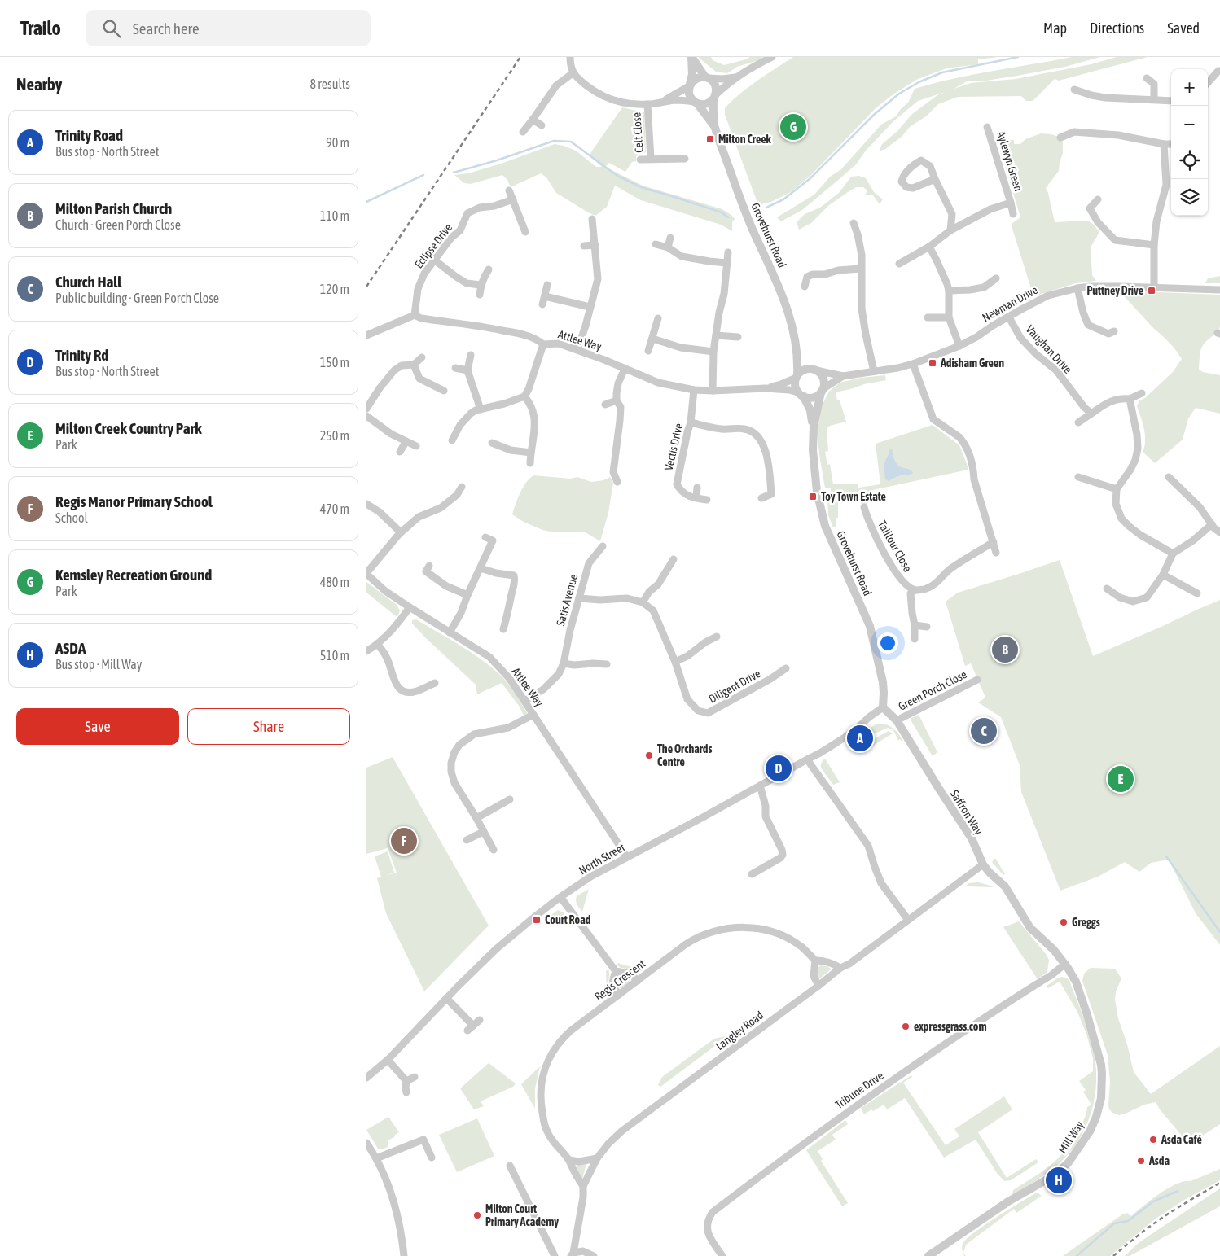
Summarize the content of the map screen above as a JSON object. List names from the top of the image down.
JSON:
{
  "streets": {
    "street": [
      "Celt Close",
      "Aylewyn Green",
      "Grovehurst Road",
      "Eclipse Drive",
      "Newman Drive",
      "Attlee Way",
      "Vaughan Drive",
      "Vectis Drive",
      "Taillour Close",
      "Satis Avenue",
      "Diligent Drive",
      "Green Porch Close",
      "Saffron Way",
      "North Street",
      "Regis Crescent",
      "Langley Road",
      "Tribune Drive",
      "Mill Way"
    ]
  },
  "crossings": [
    ["Grovehurst Road", "Newman Drive"],
    ["Grovehurst Road", "Attlee Way"],
    ["Grovehurst Road", "Saffron Way"],
    ["Grovehurst Road", "North Street"],
    ["Eclipse Drive", "Attlee Way"],
    ["Newman Drive", "Attlee Way"],
    ["Newman Drive", "Vaughan Drive"],
    ["Attlee Way", "Vectis Drive"],
    ["Attlee Way", "Satis Avenue"],
    ["Attlee Way", "North Street"],
    ["Green Porch Close", "Saffron Way"],
    ["Saffron Way", "North Street"],
    ["Saffron Way", "Langley Road"],
    ["Saffron Way", "Tribune Drive"],
    ["Saffron Way", "Mill Way"],
    ["Regis Crescent", "Langley Road"],
    ["Tribune Drive", "Mill Way"]
  ],
  "places": {
    "transit": [
      "Milton Creek",
      "Puttney Drive",
      "Adisham Green",
      "Toy Town Estate",
      "Court Road"
    ],
    "other": [
      "The Orchards Centre",
      "Greggs",
      "expressgrass.com",
      "Asda Café",
      "Asda",
      "Milton Court Primary Academy"
    ]
  },
  "page": {
    "header": "Trailo",
    "search": "Search here",
    "nav": ["Map", "Directions", "Saved"],
    "heading": ["Nearby", "8 results"],
    "map_buttons": ["+", "−"],
    "list": [
      {
        "mark": "A",
        "name": "Trinity Road",
        "note": "Bus stop · North Street",
        "value": "90 m"
      },
      {
        "mark": "B",
        "name": "Milton Parish Church",
        "note": "Church · Green Porch Close",
        "value": "110 m"
      },
      {
        "mark": "C",
        "name": "Church Hall",
        "note": "Public building · Green Porch Close",
        "value": "120 m"
      },
      {
        "mark": "D",
        "name": "Trinity Rd",
        "note": "Bus stop · North Street",
        "value": "150 m"
      },
      {
        "mark": "E",
        "name": "Milton Creek Country Park",
        "note": "Park",
        "value": "250 m"
      },
      {
        "mark": "F",
        "name": "Regis Manor Primary School",
        "note": "School",
        "value": "470 m"
      },
      {
        "mark": "G",
        "name": "Kemsley Recreation Ground",
        "note": "Park",
        "value": "480 m"
      },
      {
        "mark": "H",
        "name": "ASDA",
        "note": "Bus stop · Mill Way",
        "value": "510 m"
      }
    ],
    "pins": [
      "G",
      "B",
      "C",
      "A",
      "D",
      "E",
      "F",
      "H"
    ],
    "buttons": ["Save", "Share"]
  }
}
